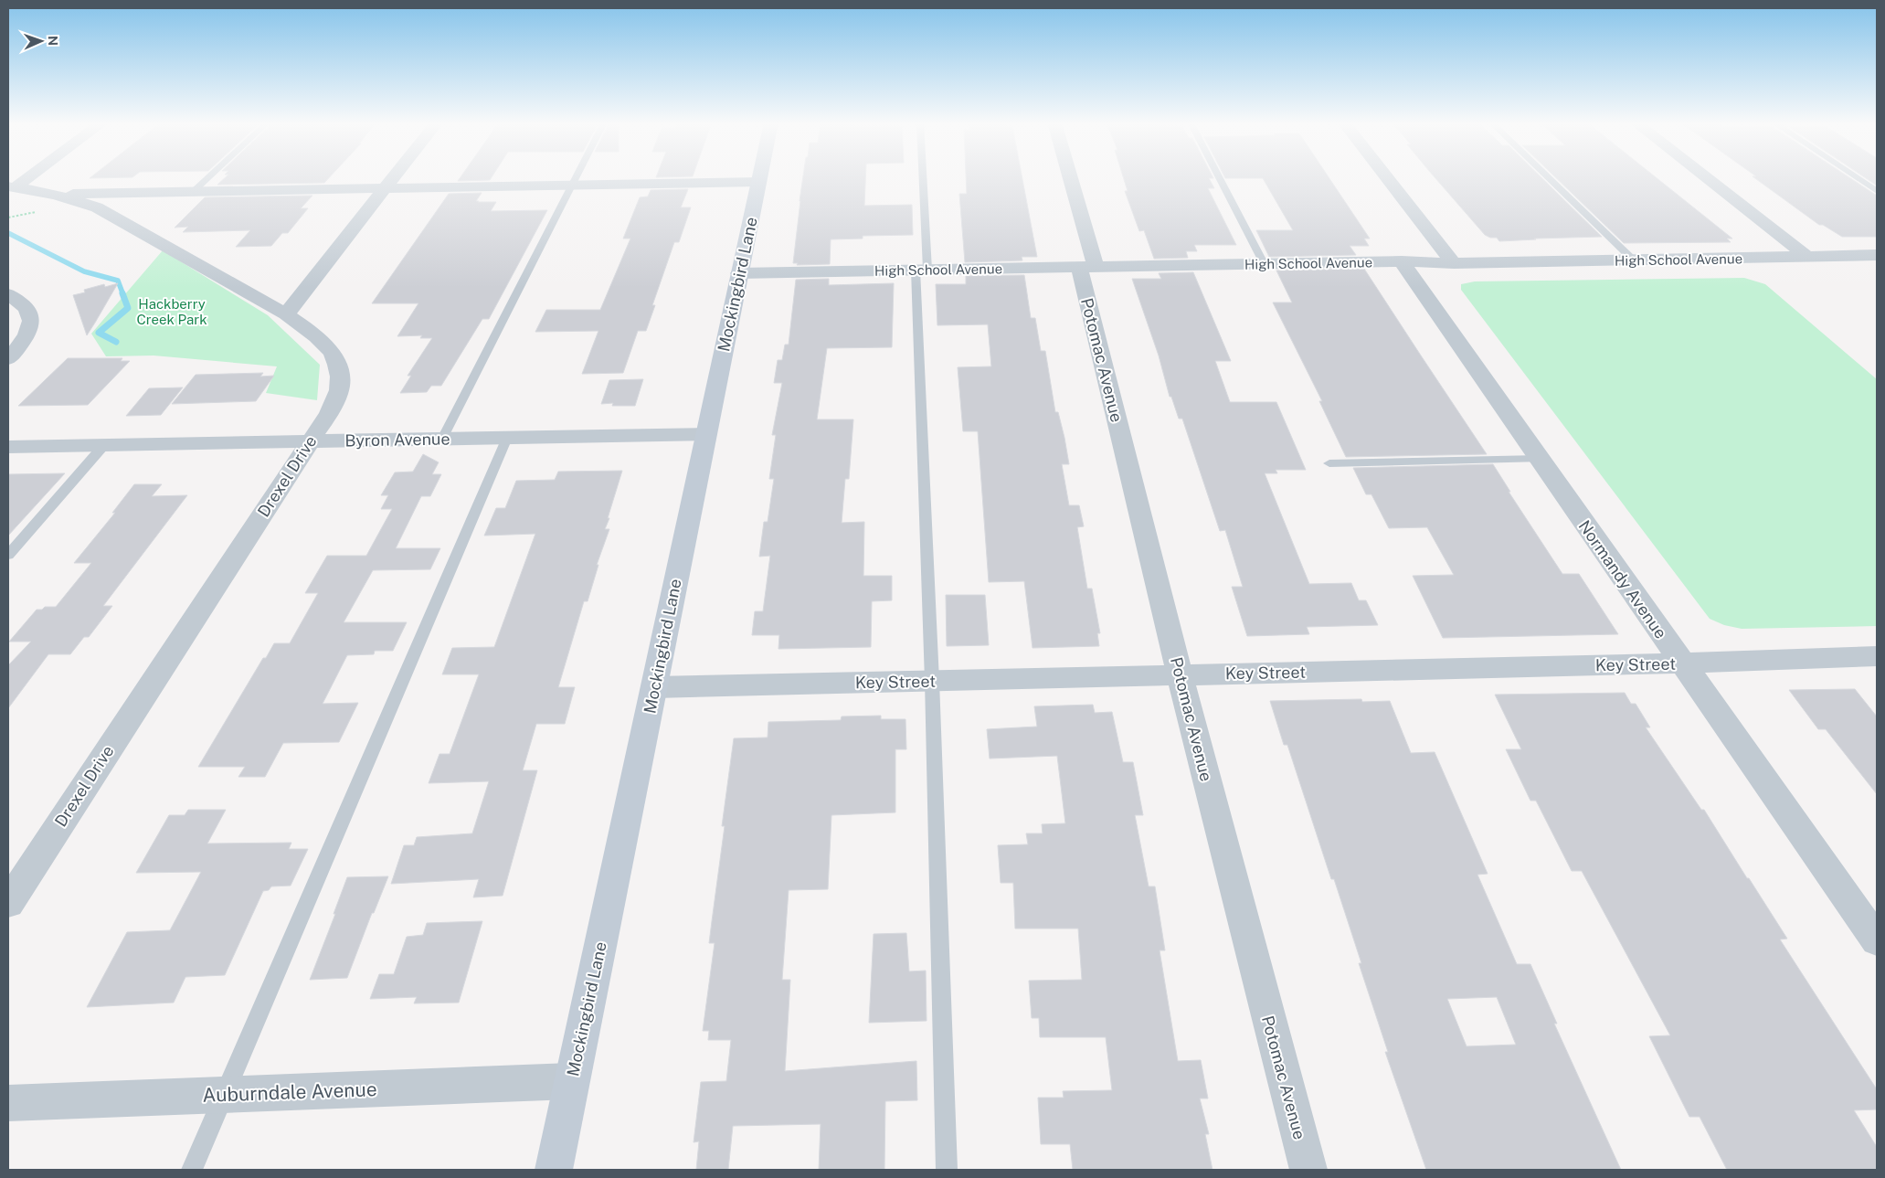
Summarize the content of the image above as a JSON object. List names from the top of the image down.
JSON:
{
  "streets": {
    "main road": ["Mockingbird Lane"],
    "street": [
      "High School Avenue",
      "Potomac Avenue",
      "Byron Avenue",
      "Drexel Drive",
      "Normandy Avenue",
      "Key Street",
      "Auburndale Avenue"
    ]
  },
  "crossings": [
    ["High School Avenue", "Mockingbird Lane"],
    ["High School Avenue", "Potomac Avenue"],
    ["High School Avenue", "Normandy Avenue"],
    ["Mockingbird Lane", "Byron Avenue"],
    ["Mockingbird Lane", "Key Street"],
    ["Mockingbird Lane", "Auburndale Avenue"],
    ["Potomac Avenue", "Key Street"],
    ["Byron Avenue", "Drexel Drive"],
    ["Normandy Avenue", "Key Street"]
  ],
  "parks": ["Hackberry Creek Park"],
  "north": "right"
}
